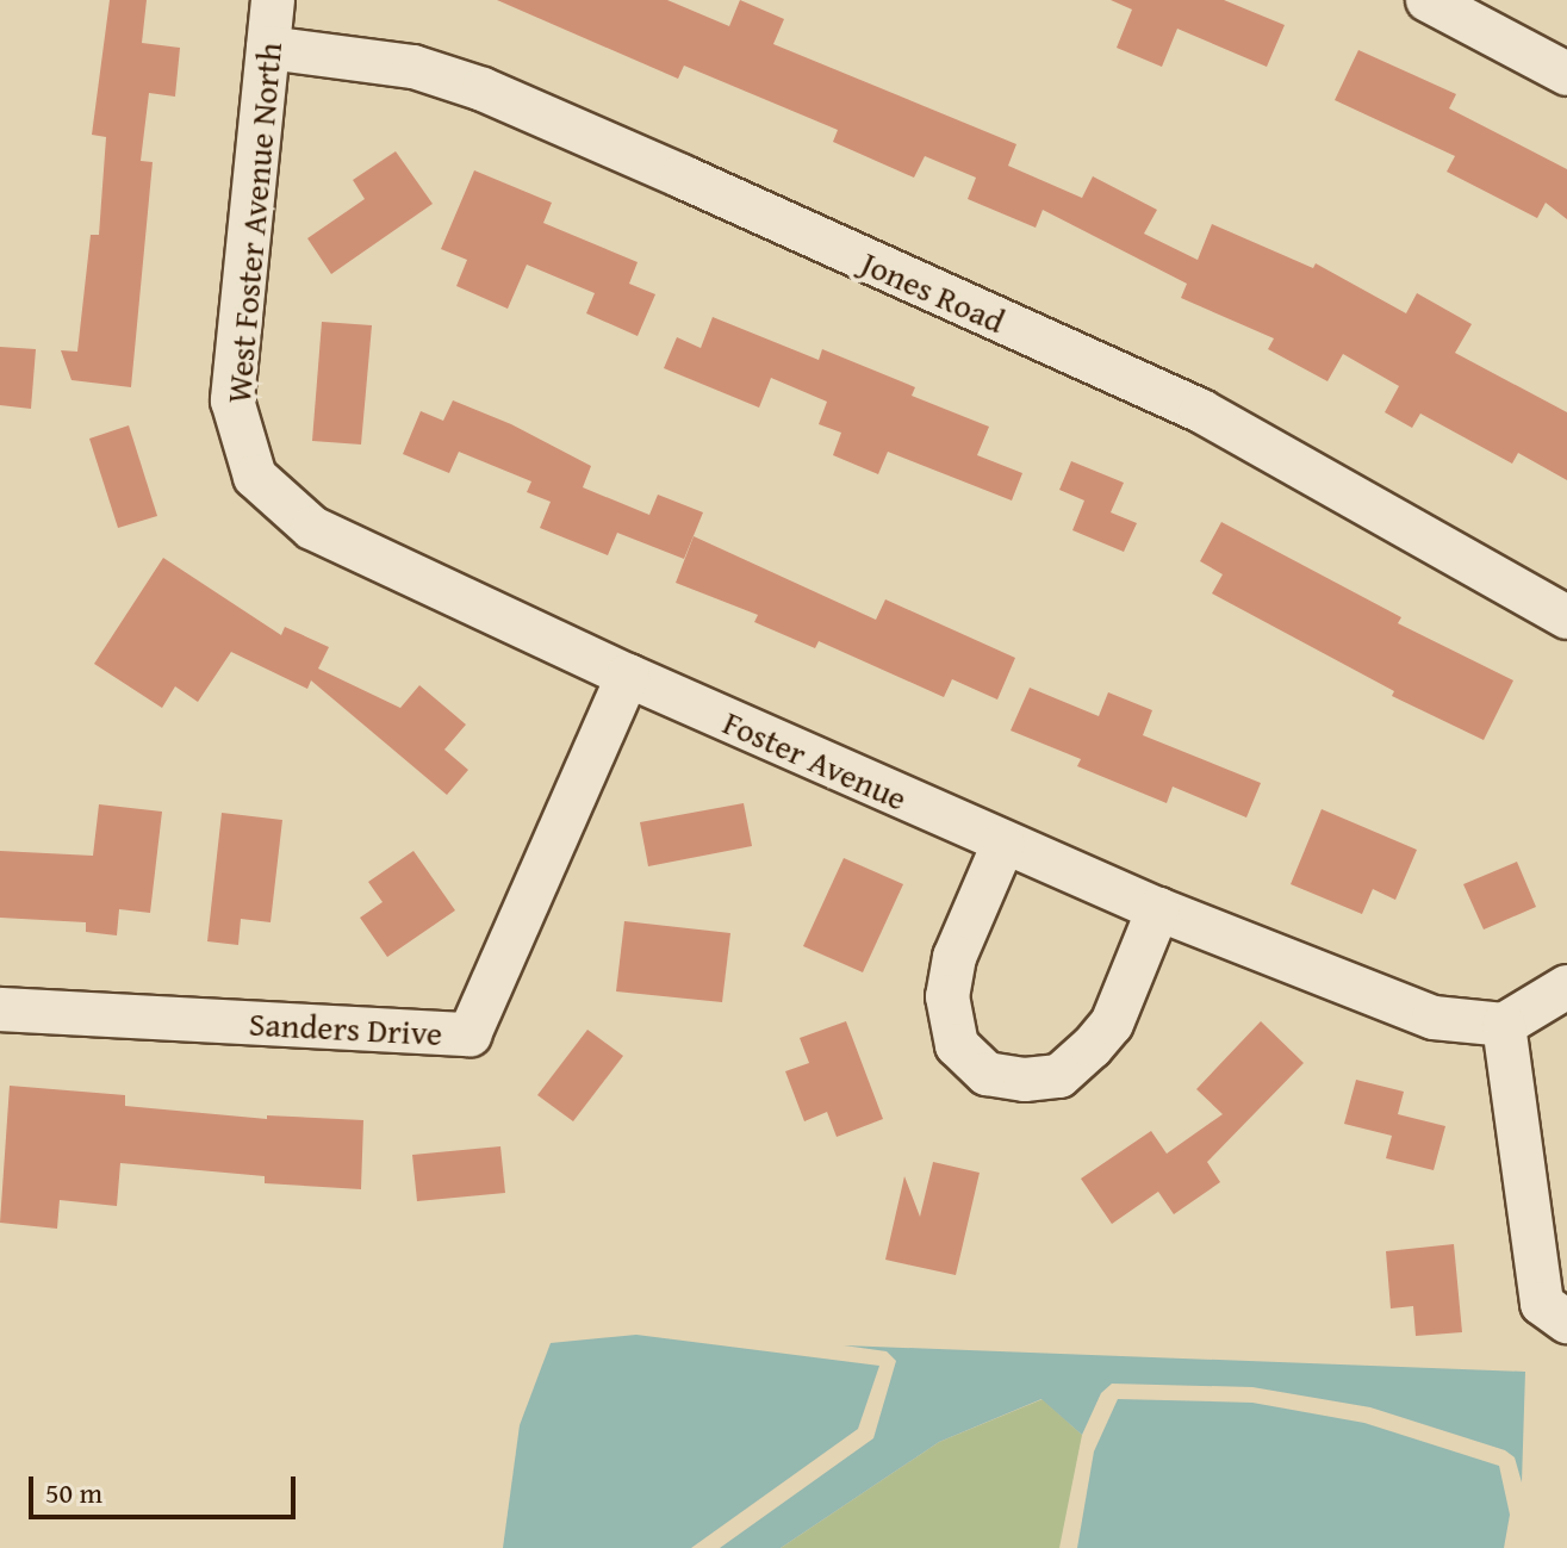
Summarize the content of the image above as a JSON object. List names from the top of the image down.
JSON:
{
  "streets": {
    "street": [
      "West Foster Avenue North",
      "Jones Road",
      "Foster Avenue",
      "Sanders Drive"
    ]
  },
  "crossings": [
    ["West Foster Avenue North", "Jones Road"],
    ["West Foster Avenue North", "Foster Avenue"],
    ["West Foster Avenue North", "Sanders Drive"],
    ["Foster Avenue", "Sanders Drive"]
  ],
  "scale_bar": "50 m"
}
